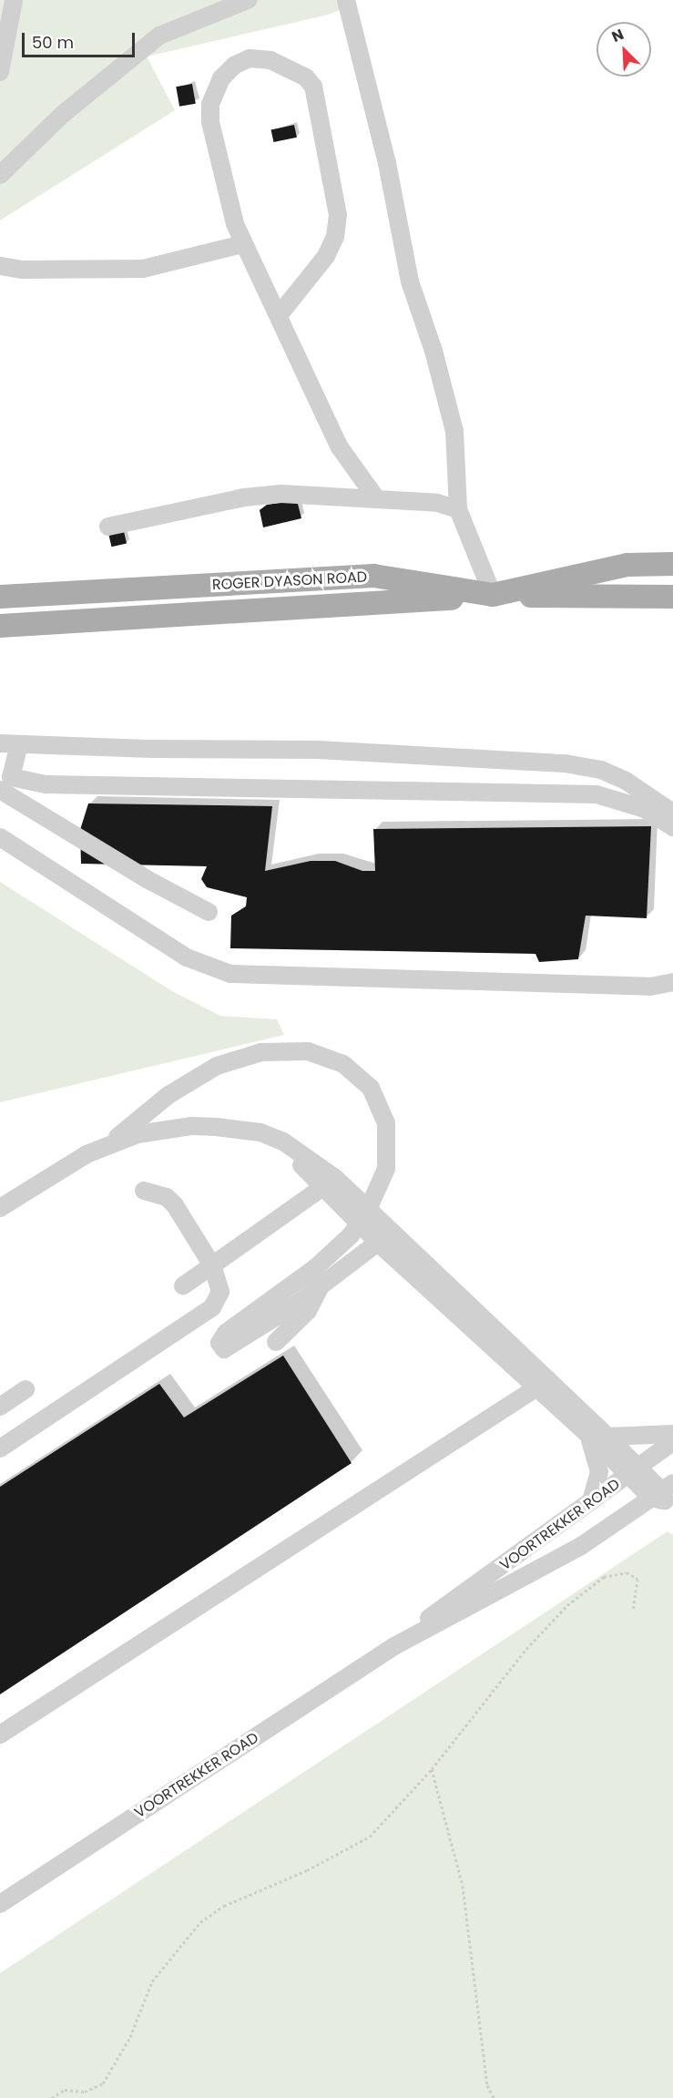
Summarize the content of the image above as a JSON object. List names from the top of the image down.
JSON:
{
  "streets": {
    "main road": ["ROGER DYASON ROAD"],
    "street": ["VOORTREKKER ROAD"]
  },
  "scale_bar": "50 m",
  "north": "top left"
}
